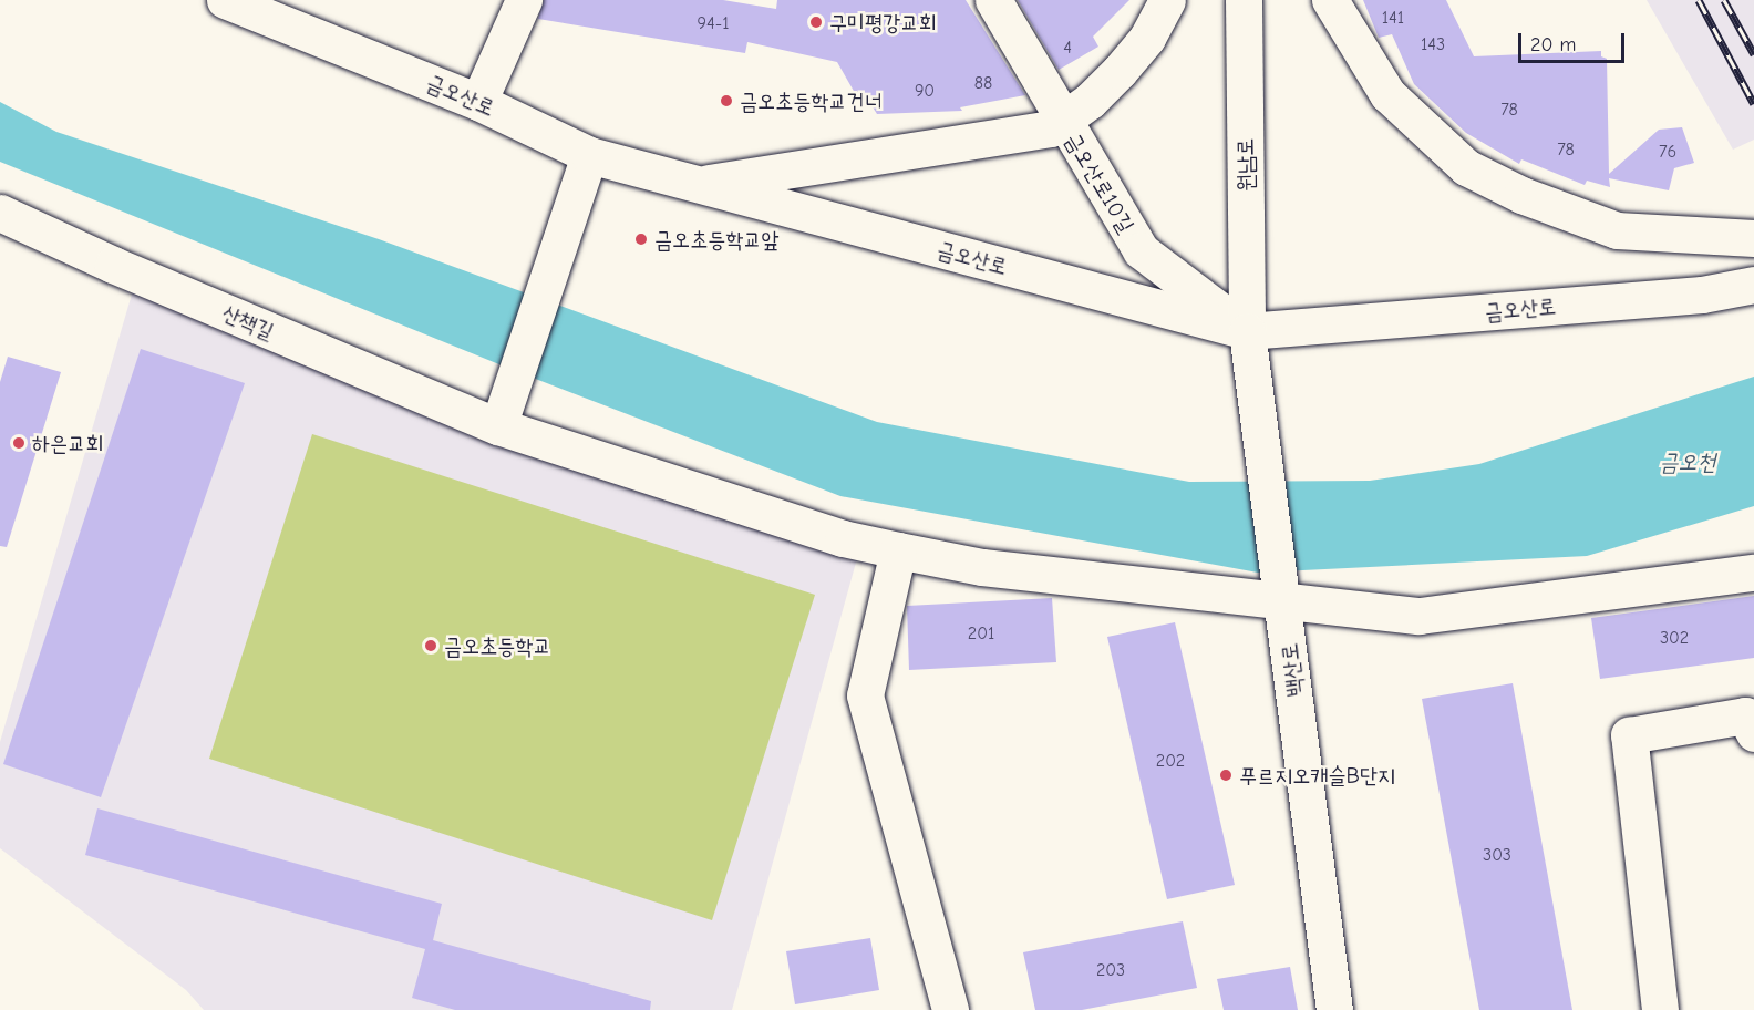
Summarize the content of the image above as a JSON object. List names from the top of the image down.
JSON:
{
  "streets": {
    "street": [
      "금오산로",
      "원남로",
      "금오산로10길",
      "산책길",
      "백산로"
    ]
  },
  "crossings": [
    ["금오산로", "원남로"],
    ["금오산로", "금오산로10길"],
    ["금오산로", "백산로"],
    ["원남로", "금오산로10길"],
    ["원남로", "백산로"],
    ["금오산로10길", "백산로"],
    ["산책길", "백산로"]
  ],
  "water": ["금오천"],
  "places": [
    "구미평강교회",
    "금오초등학교건너",
    "금오초등학교앞",
    "하은교회",
    "금오초등학교",
    "푸르지오캐슬B단지"
  ],
  "house_numbers": [
    "141",
    "94-1",
    "143",
    "4",
    "88",
    "90",
    "78",
    "78",
    "76",
    "201",
    "302",
    "202",
    "303",
    "203"
  ],
  "scale_bar": "20 m"
}
